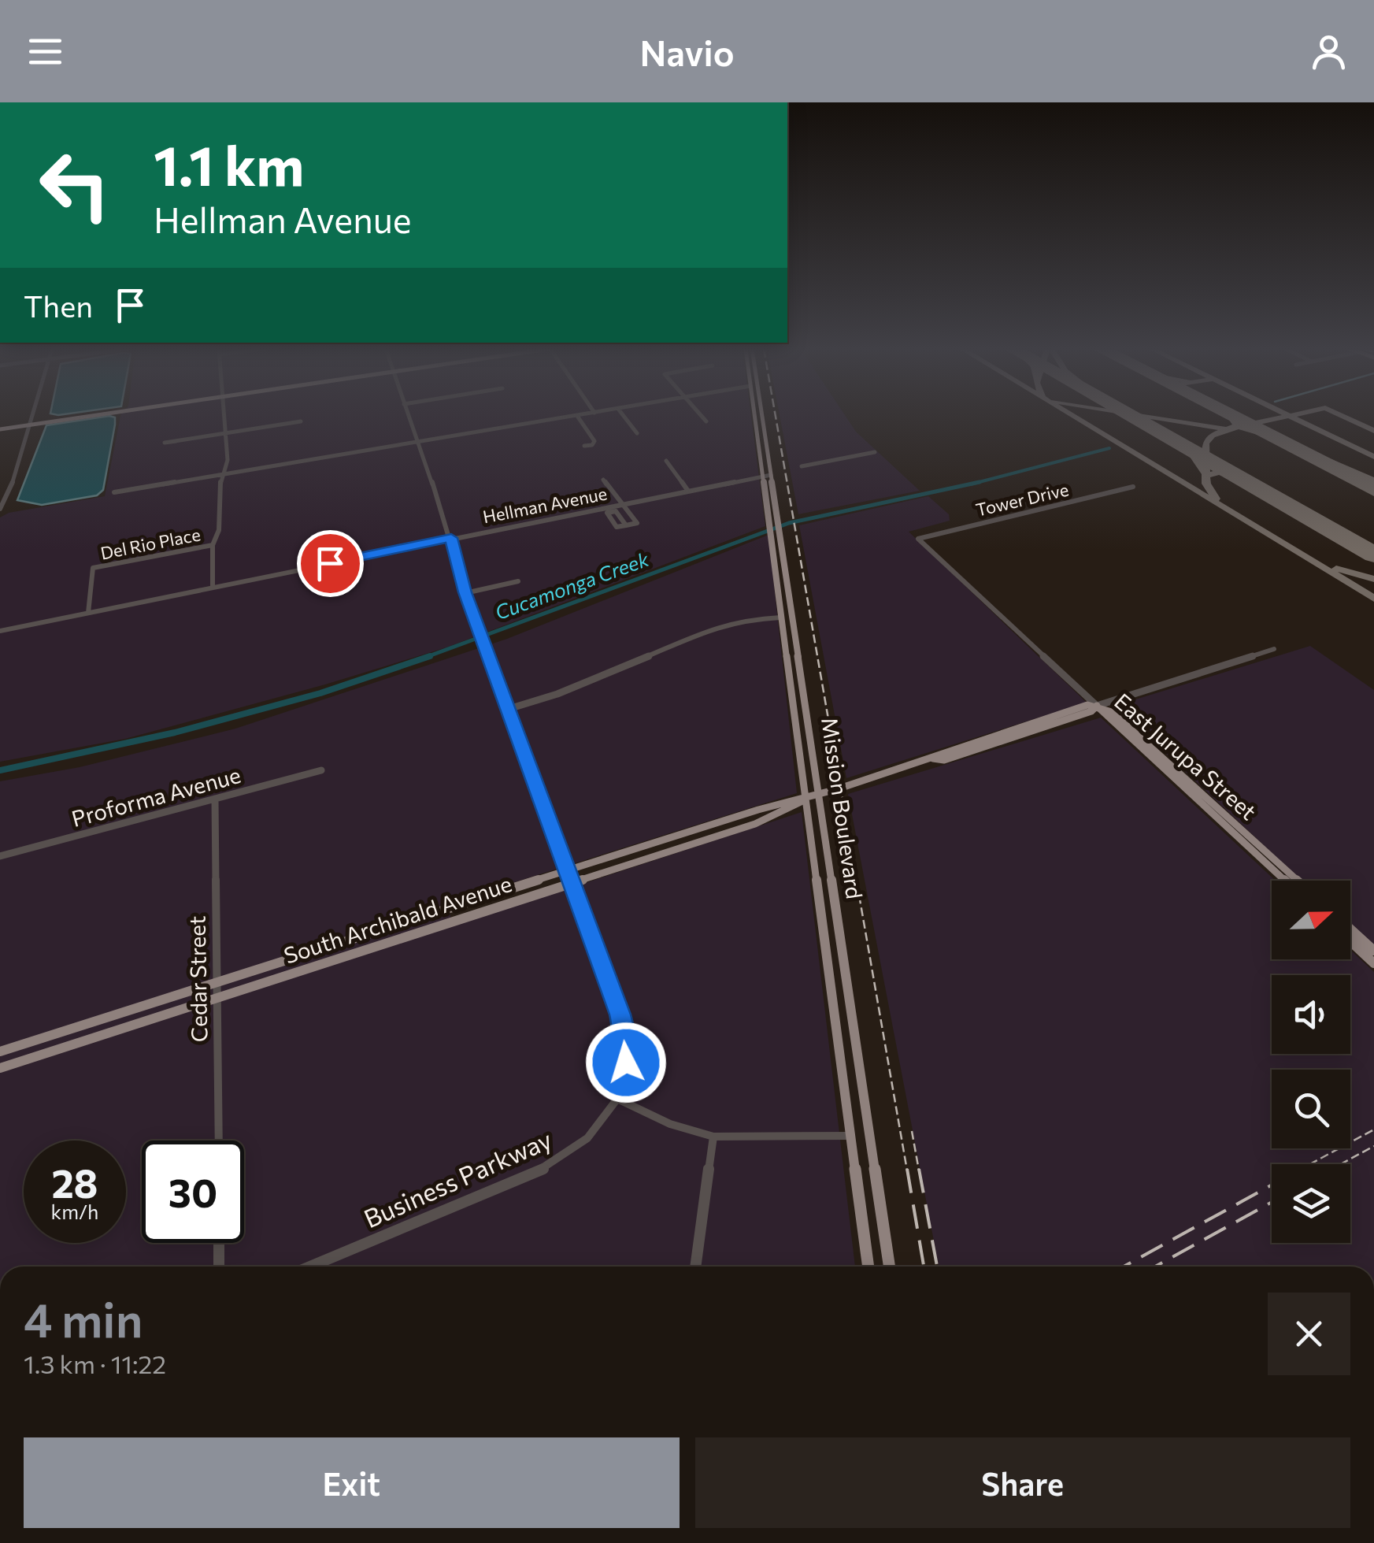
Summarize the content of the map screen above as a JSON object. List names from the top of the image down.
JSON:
{
  "streets": {
    "main road": ["East Jurupa Street", "Mission Boulevard", "South Archibald Avenue"],
    "street": [
      "Tower Drive",
      "Hellman Avenue",
      "Del Rio Place",
      "Proforma Avenue",
      "Cedar Street",
      "Business Parkway"
    ]
  },
  "crossings": [
    ["Tower Drive", "East Jurupa Street"],
    ["Hellman Avenue", "Del Rio Place"],
    ["Hellman Avenue", "Mission Boulevard"],
    ["Proforma Avenue", "Cedar Street"],
    ["Mission Boulevard", "South Archibald Avenue"],
    ["South Archibald Avenue", "Cedar Street"]
  ],
  "water": ["Cucamonga Creek"],
  "north": "right",
  "page": {
    "header": "Navio",
    "turn": ["1.1 km", "Hellman Avenue"],
    "then": "Then",
    "speed": "28 km/h",
    "limit": "30",
    "heading": ["4 min", "1.3 km · 11:22"],
    "buttons": ["Exit", "Share"]
  }
}
